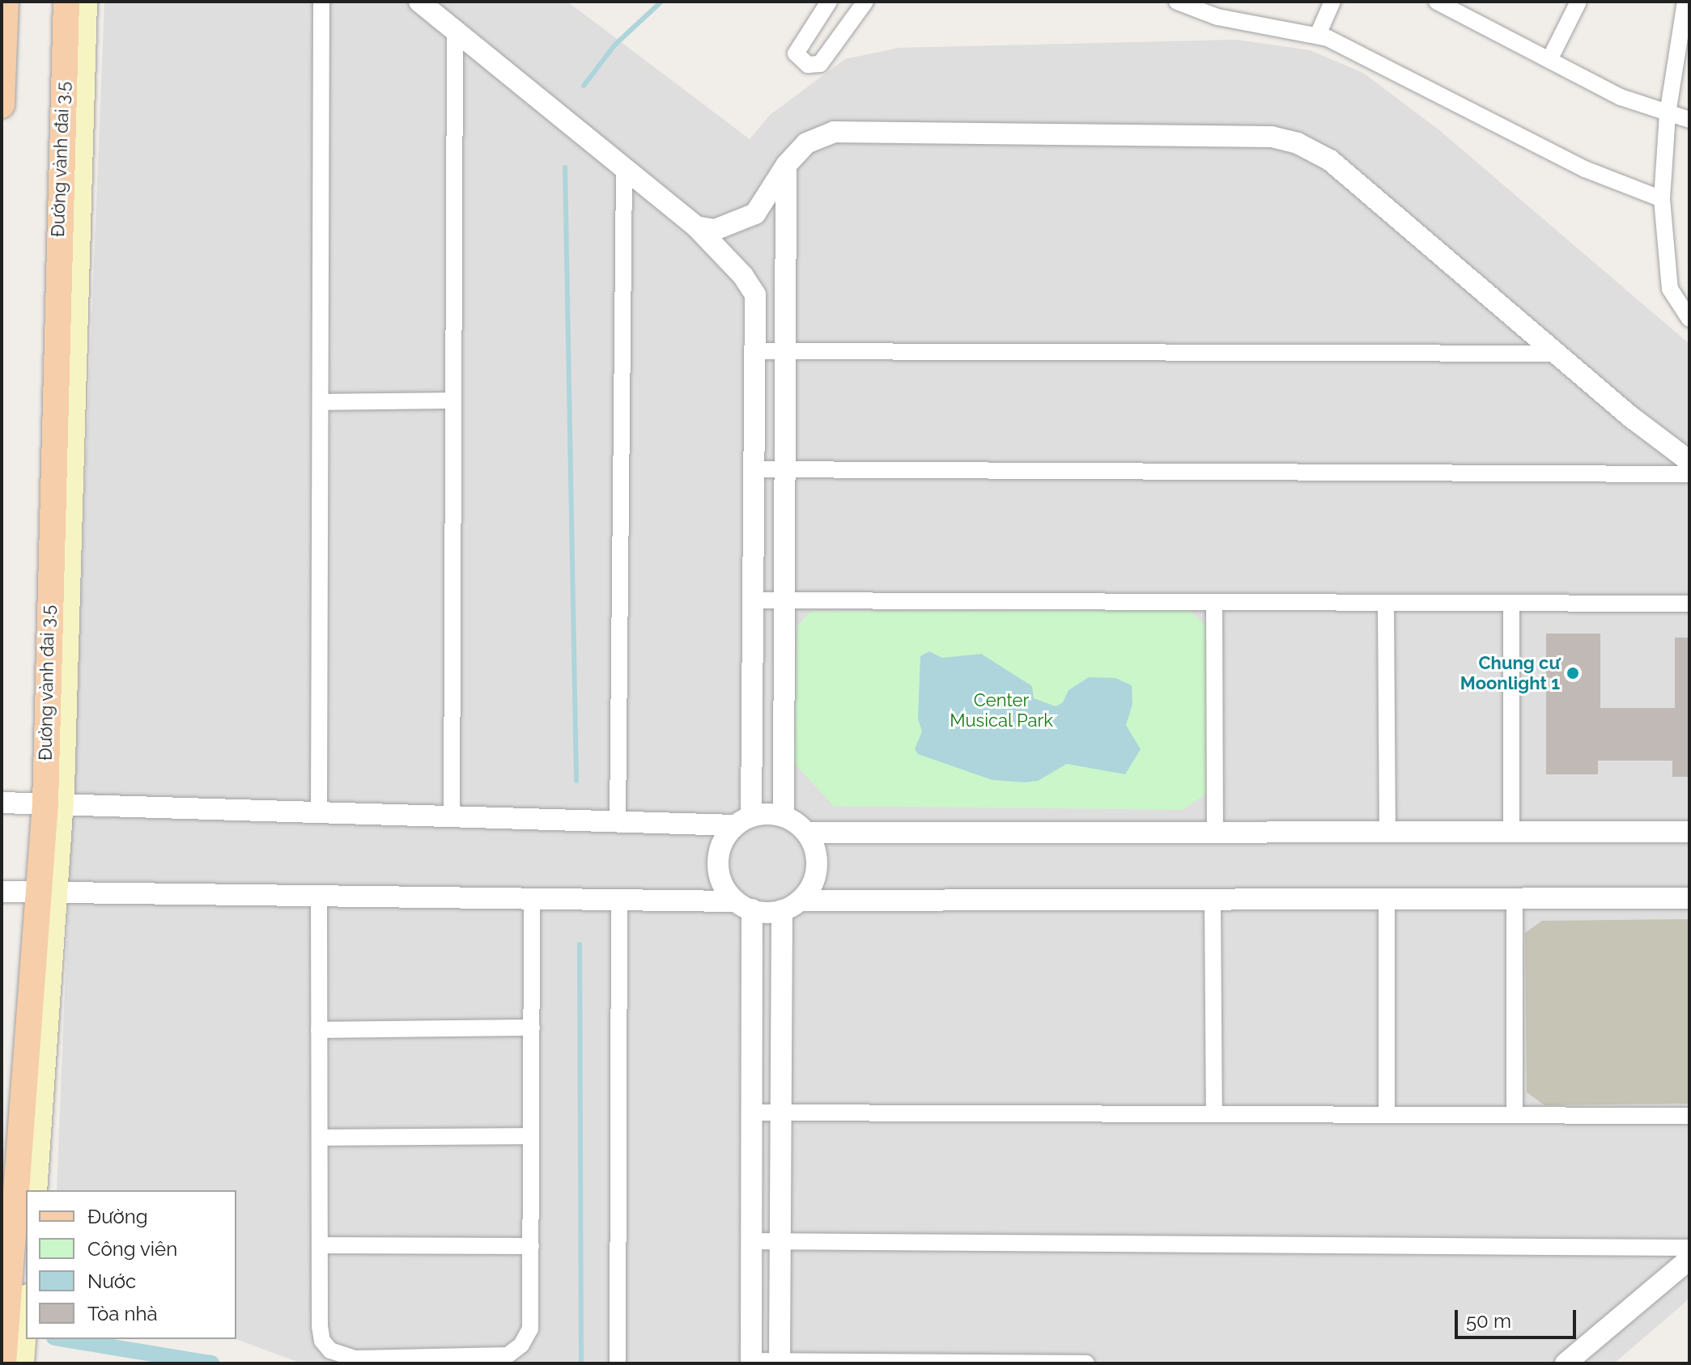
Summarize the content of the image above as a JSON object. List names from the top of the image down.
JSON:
{
  "streets": {
    "main road": ["Đường vành đai 3.5"]
  },
  "parks": ["Center Musical Park"],
  "places": ["Chung cư Moonlight 1"],
  "legend": [
    "Đường",
    "Công viên",
    "Nước",
    "Tòa nhà"
  ],
  "scale_bar": "50 m"
}
